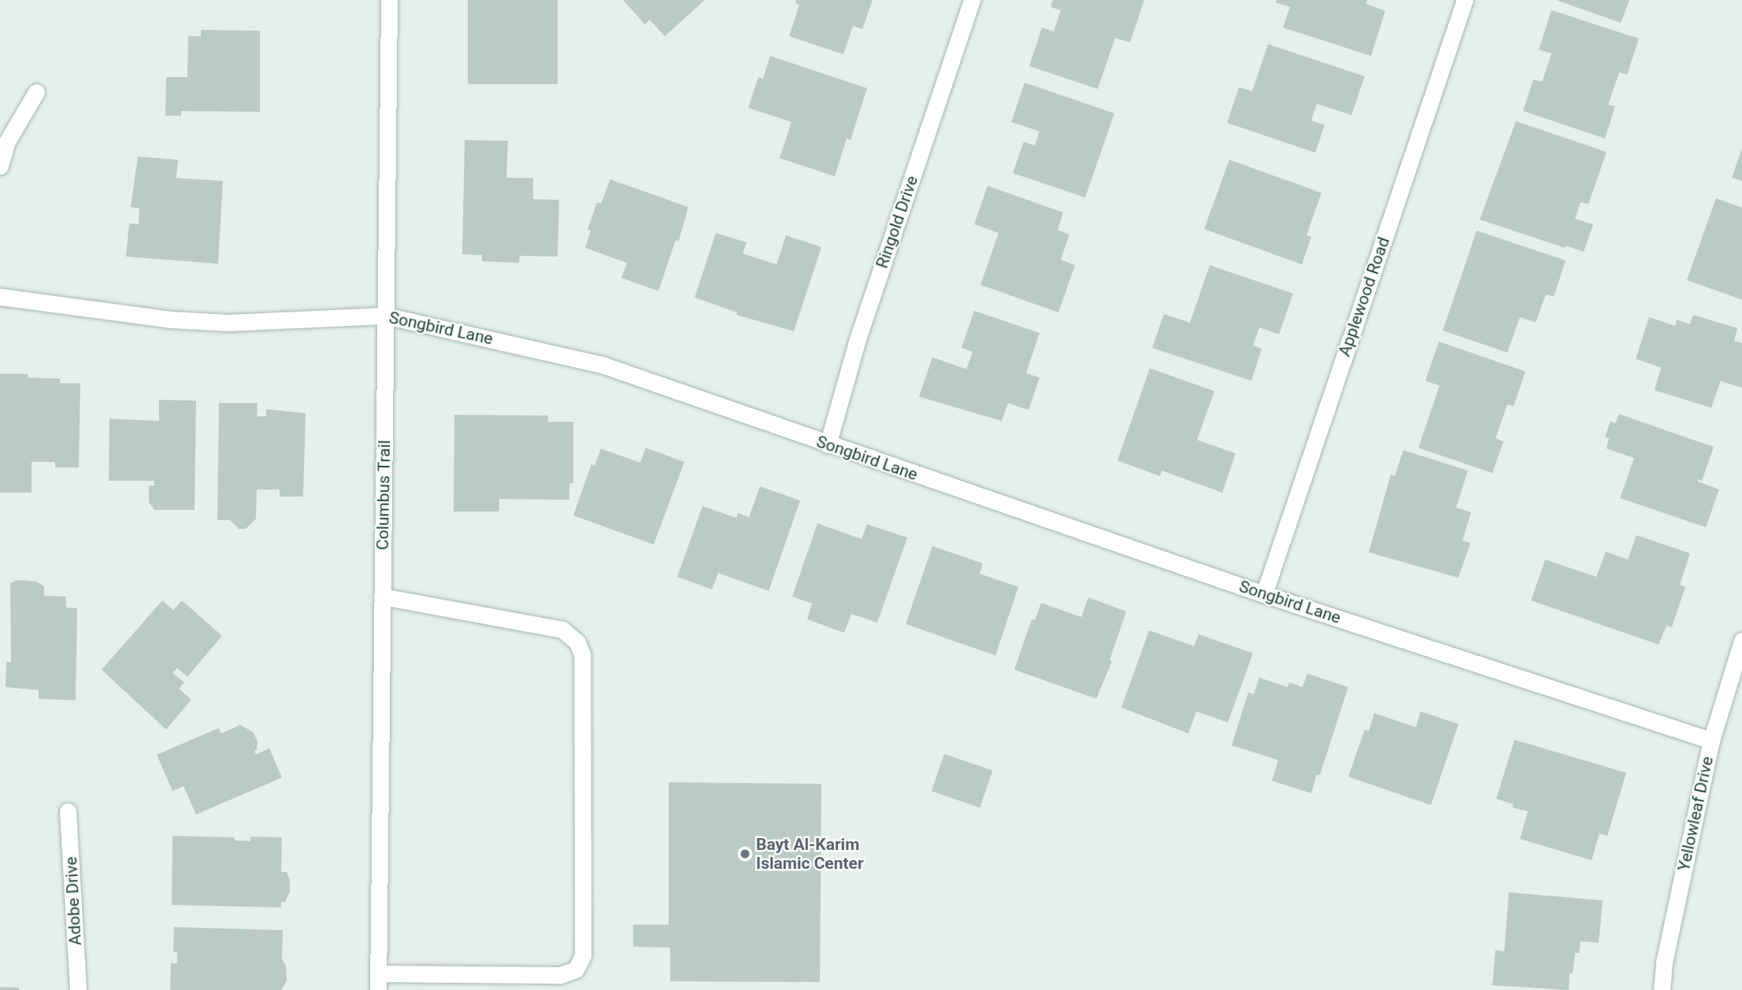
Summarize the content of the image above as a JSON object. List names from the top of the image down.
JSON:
{
  "streets": {
    "street": [
      "Ringold Drive",
      "Applewood Road",
      "Songbird Lane",
      "Columbus Trail",
      "Yellowleaf Drive",
      "Adobe Drive"
    ]
  },
  "crossings": [
    ["Ringold Drive", "Songbird Lane"],
    ["Applewood Road", "Songbird Lane"],
    ["Songbird Lane", "Columbus Trail"],
    ["Songbird Lane", "Yellowleaf Drive"]
  ],
  "places": ["Bayt Al-Karim Islamic Center"]
}
